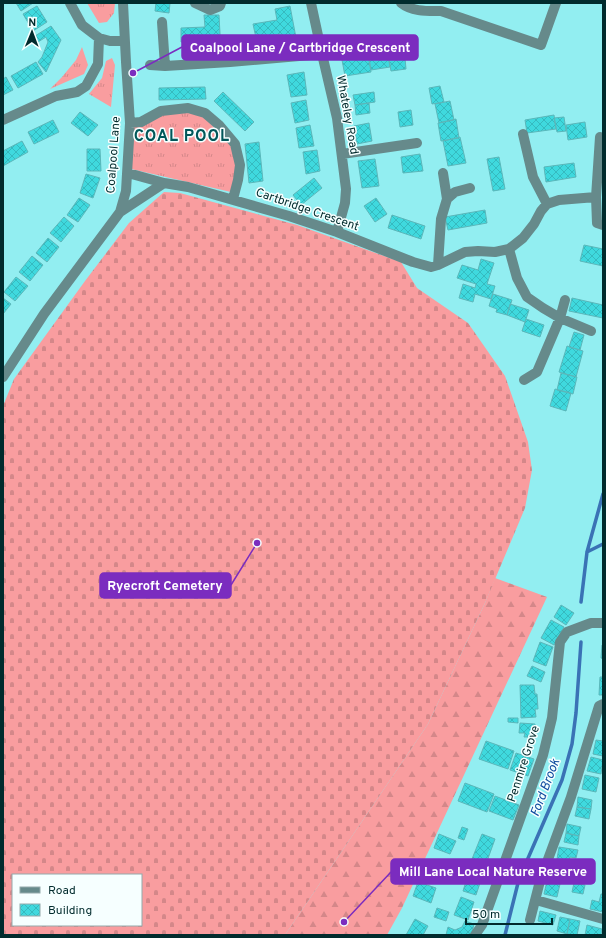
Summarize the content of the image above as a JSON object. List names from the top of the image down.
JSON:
{
  "streets": {
    "street": [
      "Whateley Road",
      "Coalpool Lane",
      "Cartbridge Crescent",
      "Penmire Grove"
    ]
  },
  "crossings": [
    ["Whateley Road", "Cartbridge Crescent"],
    ["Coalpool Lane", "Cartbridge Crescent"]
  ],
  "districts": ["COAL POOL"],
  "water": ["Ford Brook"],
  "places": ["Coalpool Lane / Cartbridge Crescent", "Ryecroft Cemetery", "Mill Lane Local Nature Reserve"],
  "legend": ["Road", "Building"],
  "scale_bar": "50 m",
  "north": "top"
}
